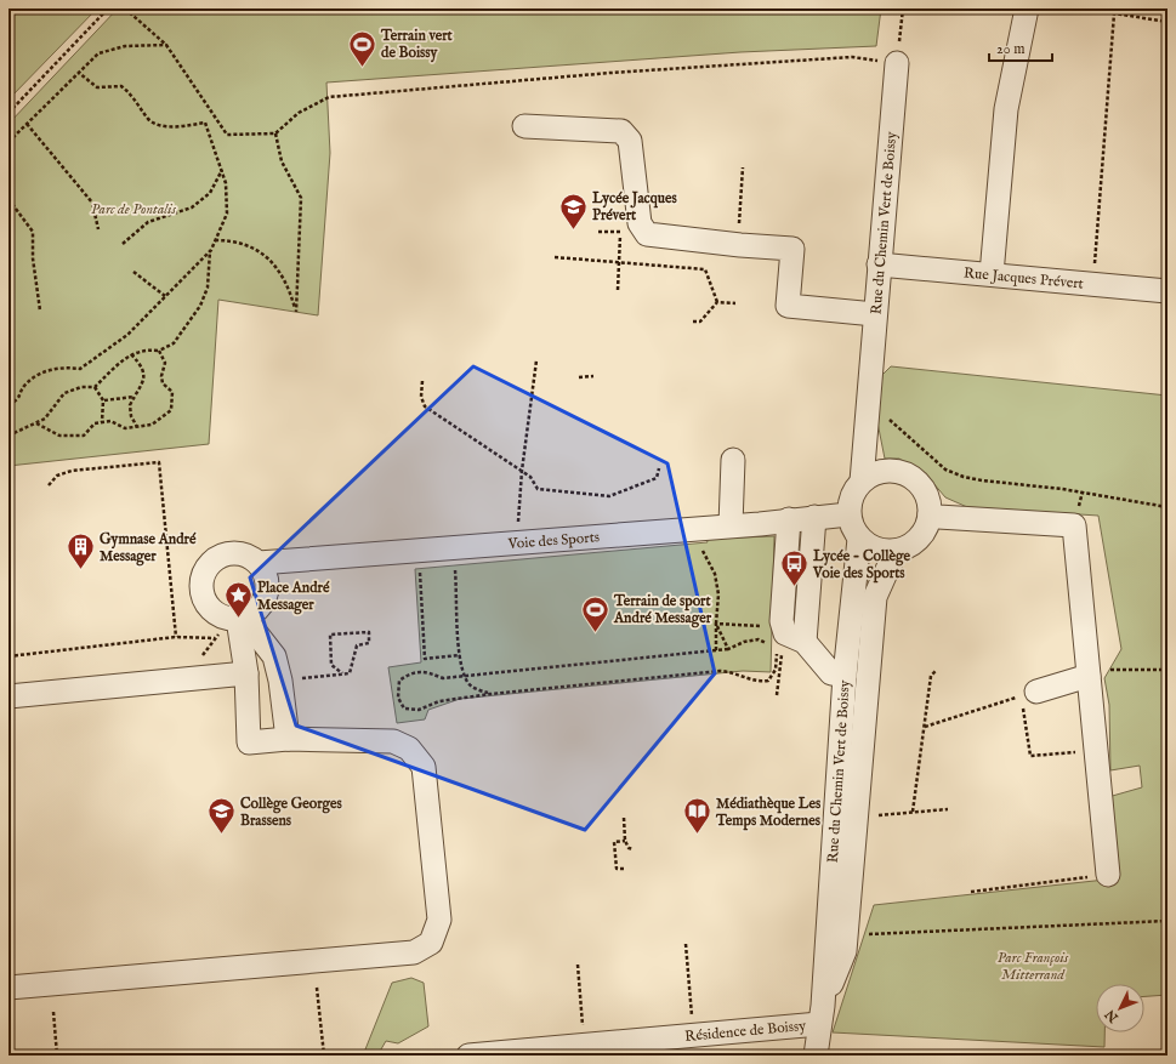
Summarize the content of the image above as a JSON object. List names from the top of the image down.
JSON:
{
  "streets": {
    "street": [
      "Rue du Chemin Vert de Boissy",
      "Rue Jacques Prévert",
      "Voie des Sports",
      "Résidence de Boissy"
    ]
  },
  "crossings": [
    ["Rue du Chemin Vert de Boissy", "Rue Jacques Prévert"],
    ["Rue du Chemin Vert de Boissy", "Voie des Sports"],
    ["Rue du Chemin Vert de Boissy", "Résidence de Boissy"]
  ],
  "parks": ["Parc de Pontalis", "Parc François Mitterrand"],
  "places": {
    "sports": ["Terrain vert de Boissy", "Terrain de sport André Messager"],
    "school or university": ["Lycée Jacques Prévert", "Collège Georges Brassens"],
    "building": ["Gymnase André Messager"],
    "bus stop": ["Lycée - Collège Voie des Sports"],
    "place": ["Place André Messager"],
    "library": ["Médiathèque Les Temps Modernes"]
  },
  "scale_bar": "20 m",
  "north": "bottom left"
}
